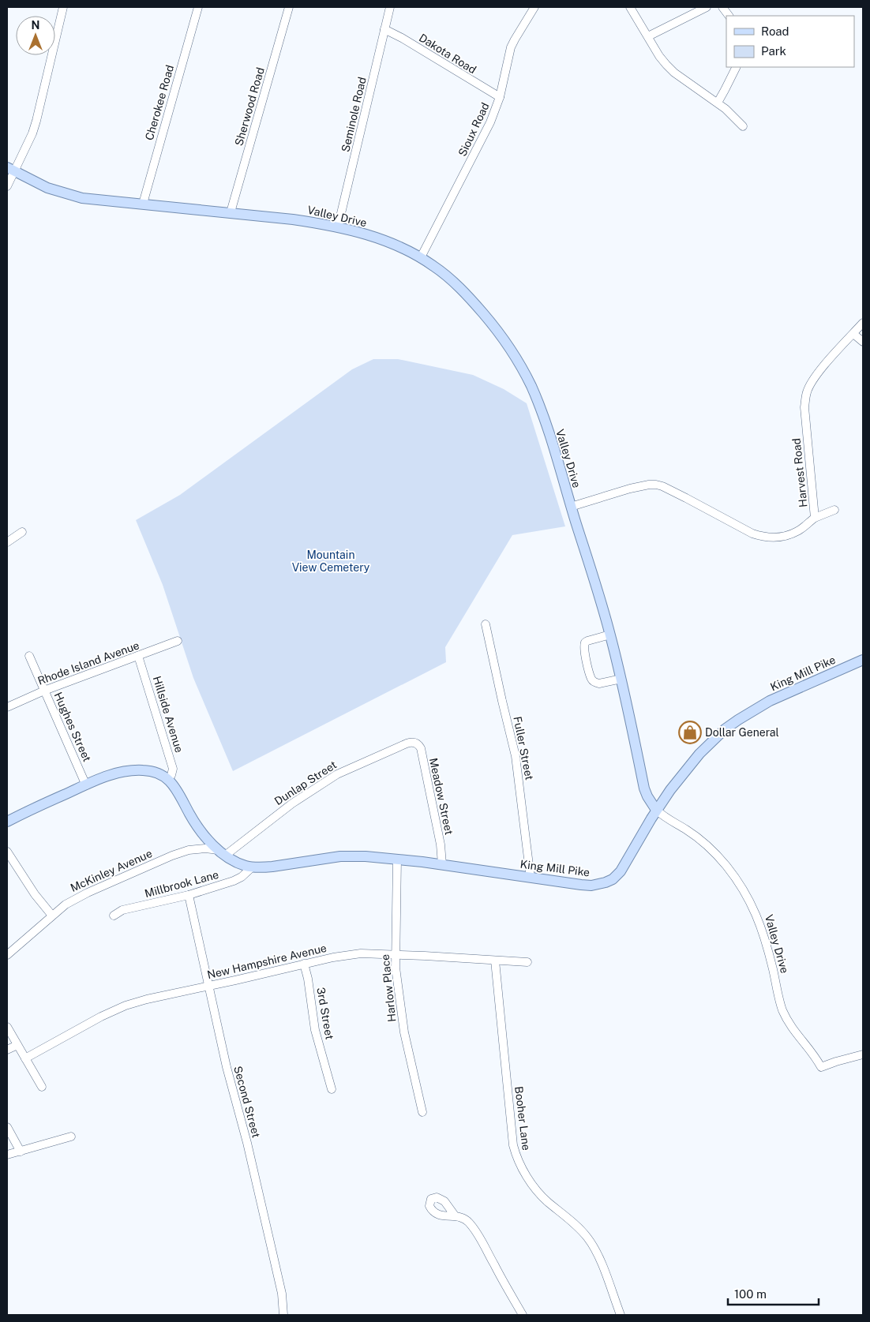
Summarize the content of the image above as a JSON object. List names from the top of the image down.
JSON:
{
  "streets": {
    "main road": ["Valley Drive", "King Mill Pike"],
    "street": [
      "Dakota Road",
      "Cherokee Road",
      "Sherwood Road",
      "Seminole Road",
      "Sioux Road",
      "Harvest Road",
      "Rhode Island Avenue",
      "Hillside Avenue",
      "Hughes Street",
      "Fuller Street",
      "Dunlap Street",
      "Meadow Street",
      "McKinley Avenue",
      "Millbrook Lane",
      "New Hampshire Avenue",
      "Harlow Place",
      "3rd Street",
      "Second Street",
      "Booher Lane"
    ]
  },
  "crossings": [
    ["Dakota Road", "Seminole Road"],
    ["Dakota Road", "Sioux Road"],
    ["Cherokee Road", "Valley Drive"],
    ["Sherwood Road", "Valley Drive"],
    ["Seminole Road", "Valley Drive"],
    ["Sioux Road", "Valley Drive"],
    ["Valley Drive", "Harvest Road"],
    ["Valley Drive", "King Mill Pike"],
    ["Rhode Island Avenue", "Hillside Avenue"],
    ["Rhode Island Avenue", "Hughes Street"],
    ["King Mill Pike", "Fuller Street"],
    ["King Mill Pike", "Dunlap Street"],
    ["King Mill Pike", "Meadow Street"],
    ["King Mill Pike", "McKinley Avenue"],
    ["King Mill Pike", "Millbrook Lane"],
    ["King Mill Pike", "Harlow Place"],
    ["Dunlap Street", "Meadow Street"],
    ["Dunlap Street", "McKinley Avenue"],
    ["Millbrook Lane", "Second Street"],
    ["New Hampshire Avenue", "Harlow Place"],
    ["New Hampshire Avenue", "3rd Street"],
    ["New Hampshire Avenue", "Second Street"],
    ["New Hampshire Avenue", "Booher Lane"]
  ],
  "parks": ["Mountain View Cemetery"],
  "places": {
    "shop": ["Dollar General"]
  },
  "legend": ["Road", "Park"],
  "scale_bar": "100 m",
  "north": "top"
}
